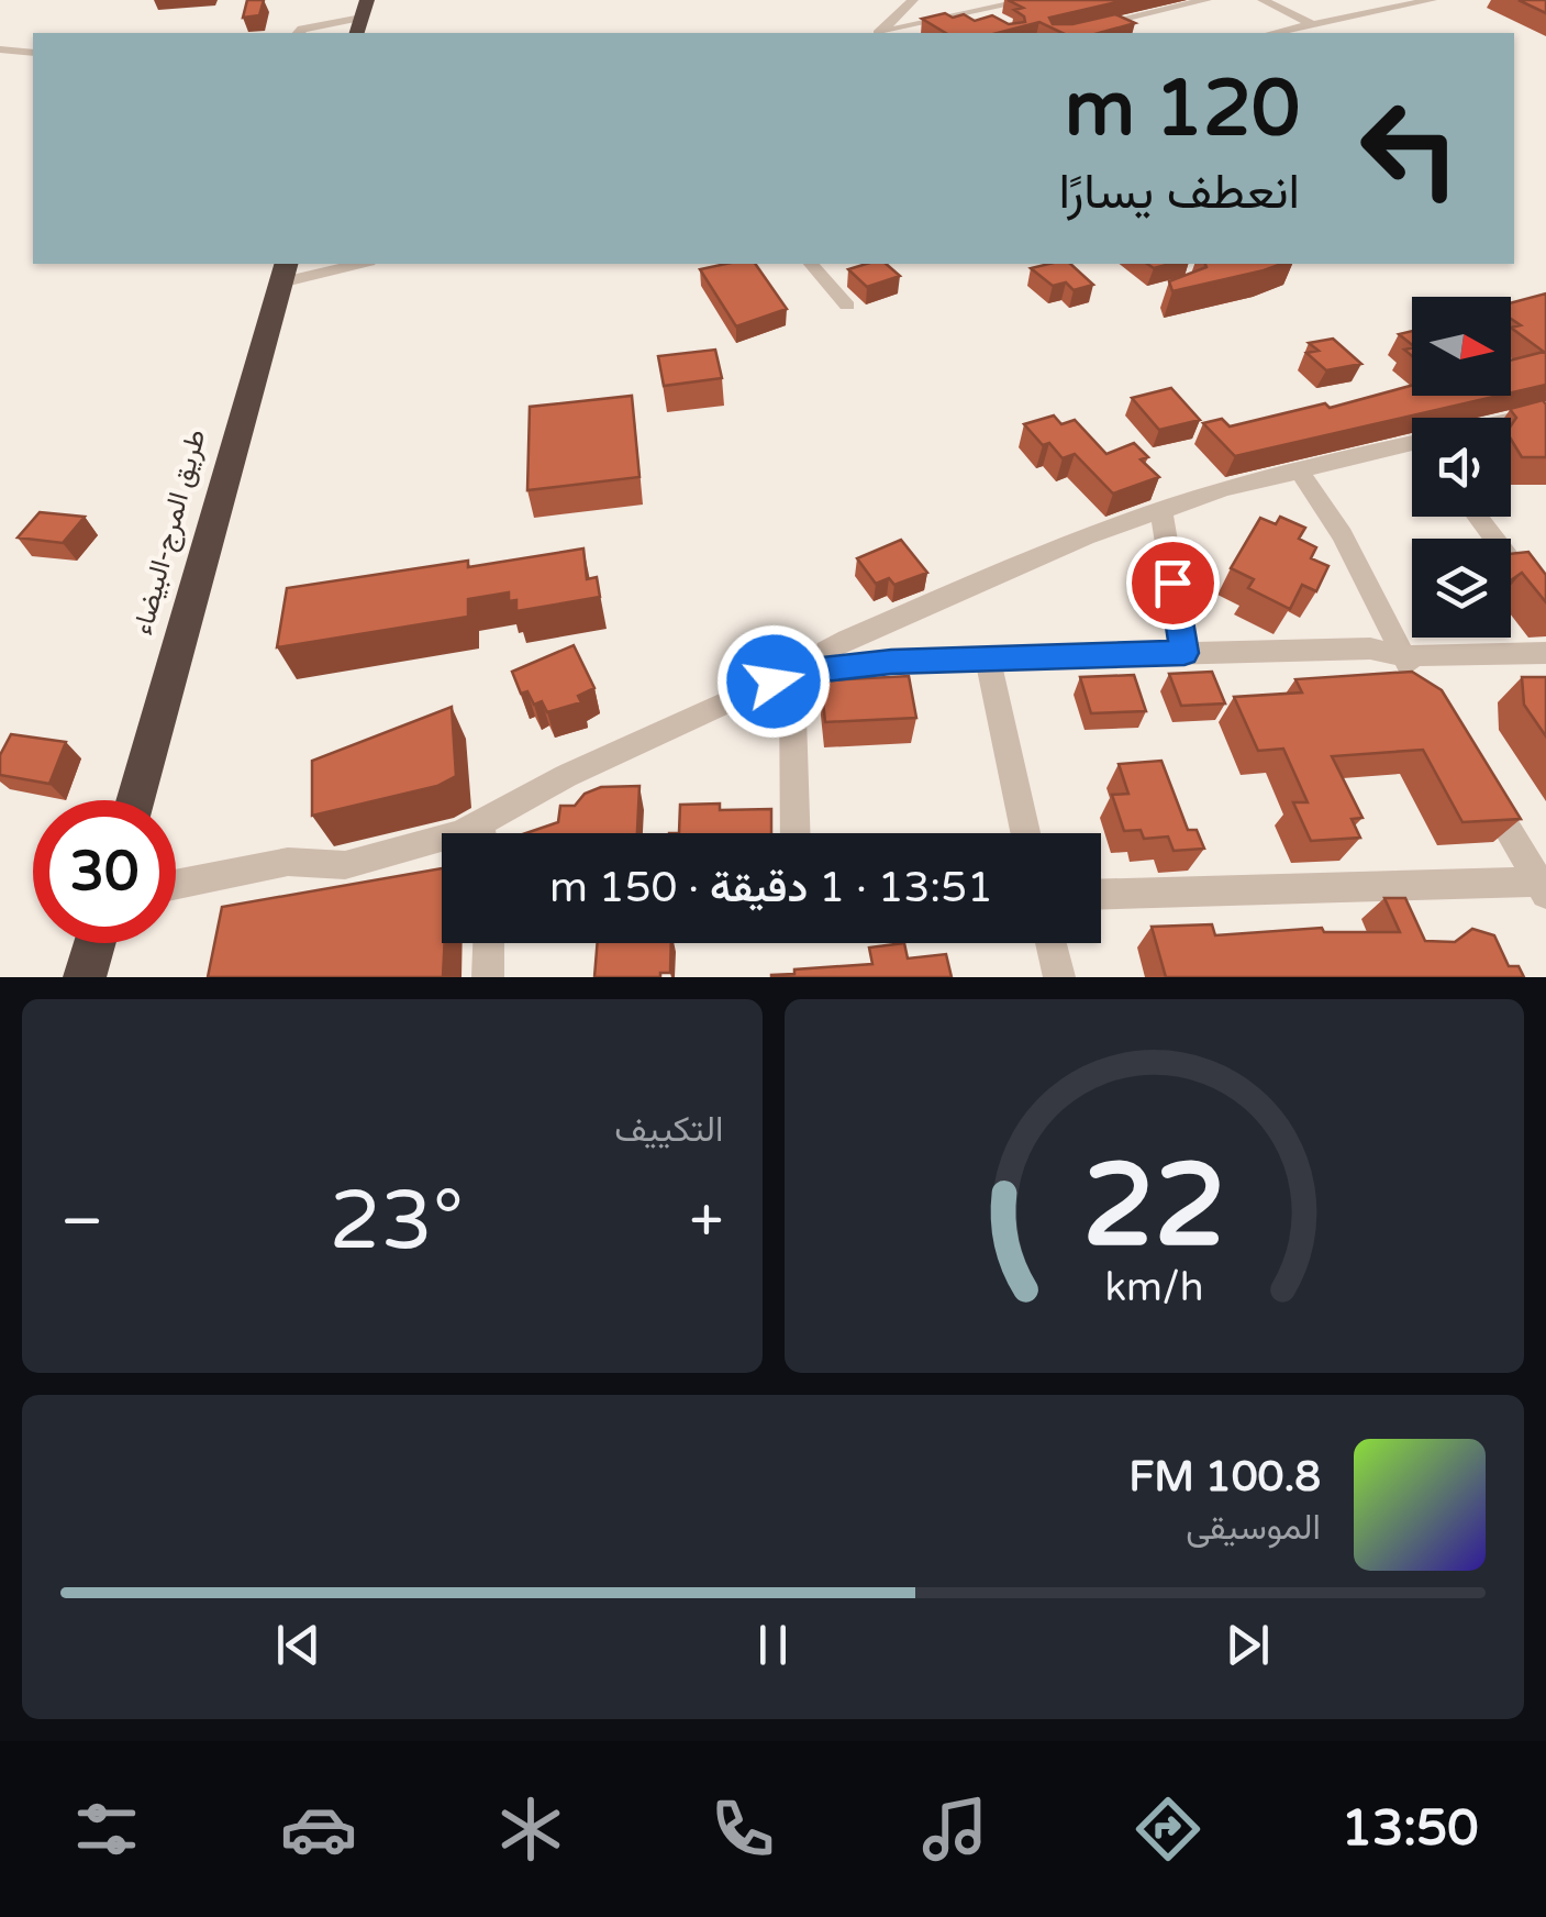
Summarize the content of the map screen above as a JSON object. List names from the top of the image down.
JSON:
{
  "streets": {
    "highway": ["طريق المرج-البيضاء"]
  },
  "north": "right",
  "page": {
    "turn": ["120 m", "انعطف يسارًا"],
    "limit": "30",
    "trip": "13:51 · 1 دقيقة · 150 m",
    "tile": "التكييف",
    "heat": ["−", "23°", "+"],
    "song": ["100.8 FM", "الموسيقى"],
    "tabs": "13:50",
    "gauge": ["22", "km/h"]
  }
}
